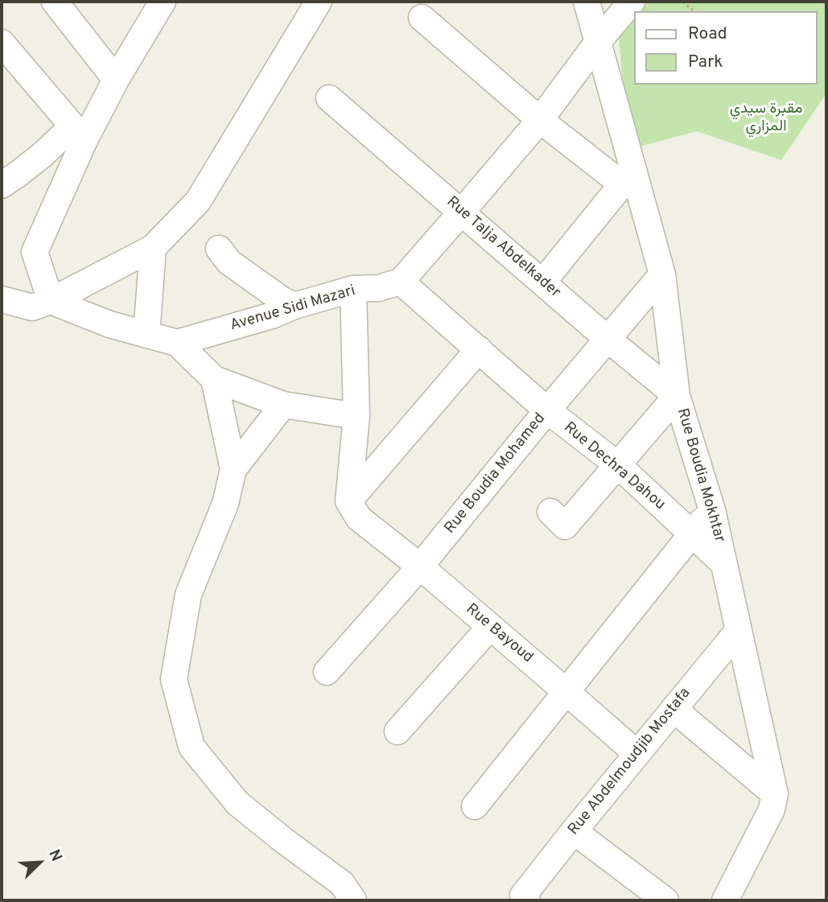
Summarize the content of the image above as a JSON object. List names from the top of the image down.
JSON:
{
  "streets": {
    "street": [
      "Rue Talja Abdelkader",
      "Avenue Sidi Mazari",
      "Rue Dechra Dahou",
      "Rue Boudia Mohamed",
      "Rue Boudia Mokhtar",
      "Rue Bayoud",
      "Rue Abdelmoudjib Mostafa"
    ]
  },
  "crossings": [
    ["Rue Talja Abdelkader", "Rue Boudia Mohamed"],
    ["Rue Talja Abdelkader", "Rue Boudia Mokhtar"],
    ["Avenue Sidi Mazari", "Rue Dechra Dahou"],
    ["Rue Dechra Dahou", "Rue Boudia Mohamed"],
    ["Rue Dechra Dahou", "Rue Boudia Mokhtar"],
    ["Rue Boudia Mohamed", "Rue Boudia Mokhtar"],
    ["Rue Boudia Mohamed", "Rue Bayoud"],
    ["Rue Boudia Mokhtar", "Rue Abdelmoudjib Mostafa"],
    ["Rue Bayoud", "Rue Abdelmoudjib Mostafa"]
  ],
  "parks": ["مقبرة سيدي المزاري"],
  "legend": ["Road", "Park"],
  "north": "top right"
}
